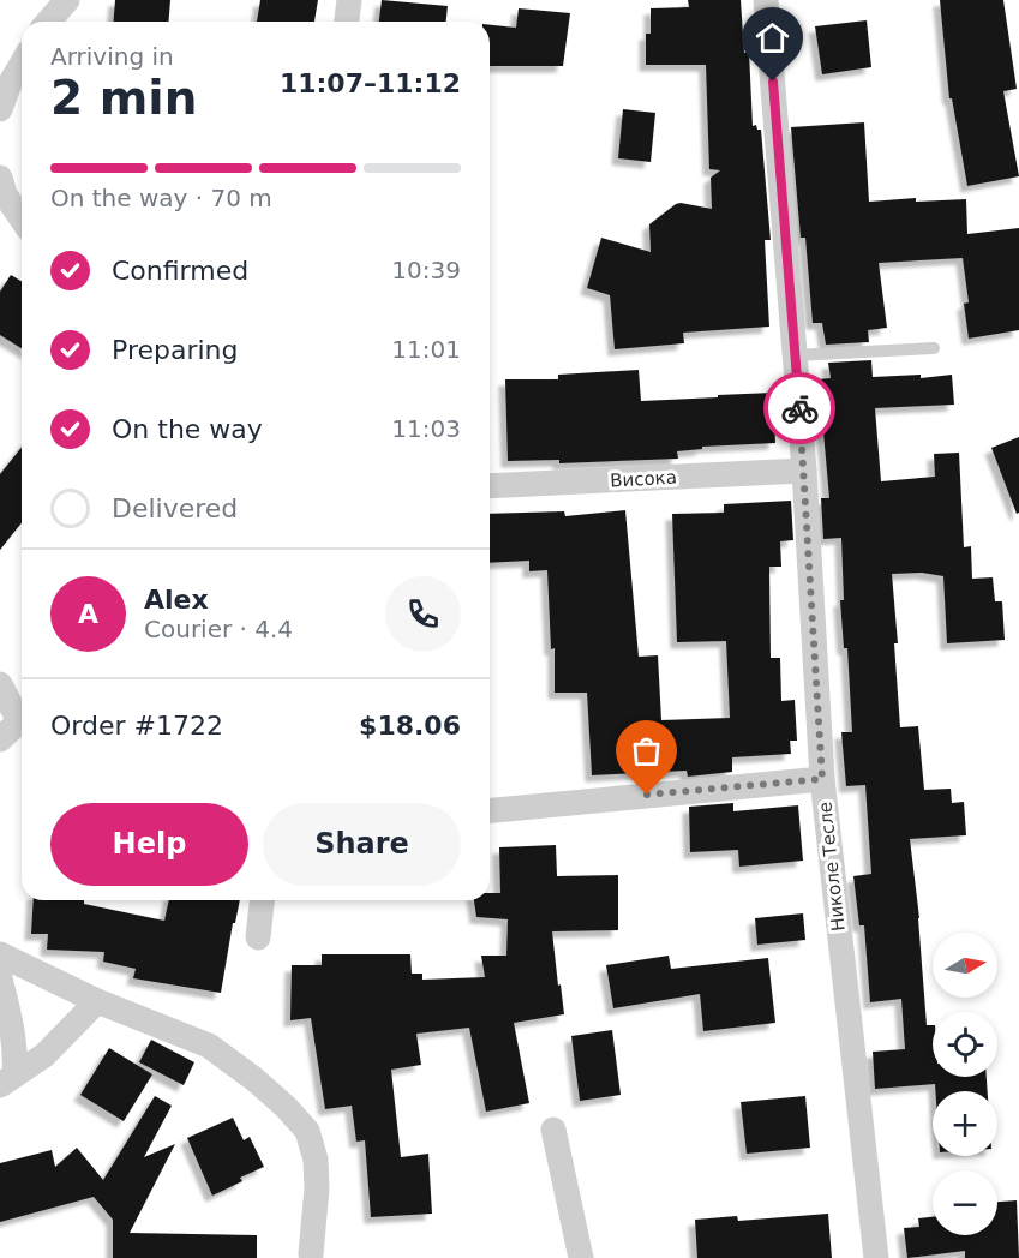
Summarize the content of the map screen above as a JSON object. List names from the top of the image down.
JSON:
{
  "streets": {
    "street": ["Висока", "Николе Тесле"]
  },
  "crossings": [
    ["Висока", "Николе Тесле"]
  ],
  "north": "right",
  "page": {
    "heading": ["2 min", "Arriving in", "11:07–11:12"],
    "panel": [
      "Alex",
      "Courier · 4.4",
      "Order #1722",
      "$18.06"
    ],
    "bar": "On the way · 70 m",
    "list": [
      ["Confirmed", "10:39"],
      ["Preparing", "11:01"],
      ["On the way", "11:03"],
      "Delivered"
    ],
    "round": "A",
    "buttons": ["Help", "Share"],
    "map_buttons": ["+", "−"]
  }
}
